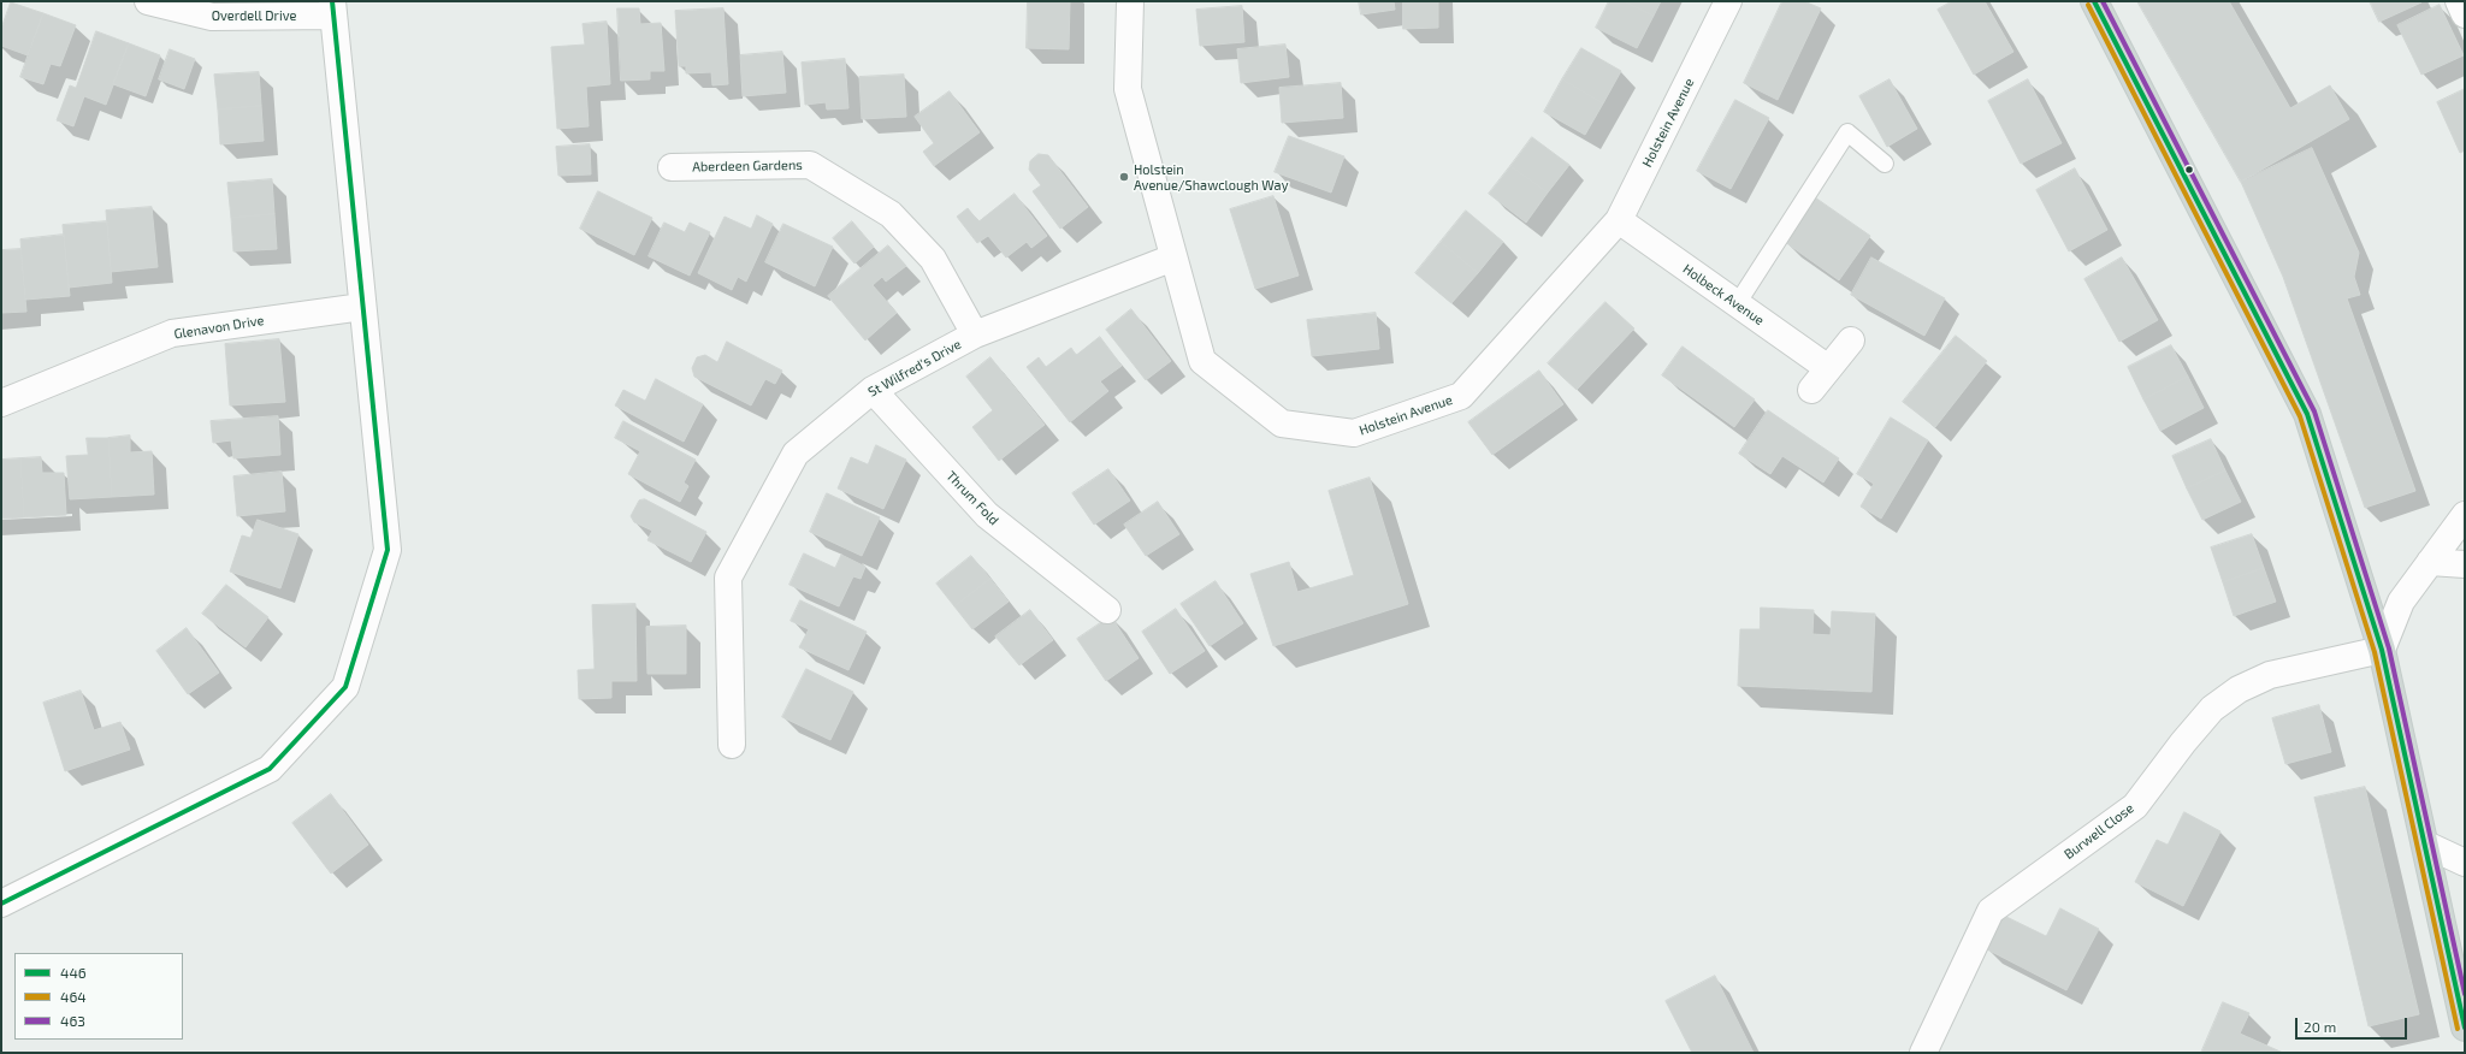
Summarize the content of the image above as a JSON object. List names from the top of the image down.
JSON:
{
  "streets": {
    "street": [
      "Overdell Drive",
      "Holstein Avenue",
      "Aberdeen Gardens",
      "Holbeck Avenue",
      "Glenavon Drive",
      "St Wilfred's Drive",
      "Thrum Fold",
      "Burwell Close"
    ]
  },
  "crossings": [
    ["Holstein Avenue", "Holbeck Avenue"],
    ["Holstein Avenue", "St Wilfred's Drive"],
    ["Aberdeen Gardens", "St Wilfred's Drive"],
    ["St Wilfred's Drive", "Thrum Fold"]
  ],
  "places": ["Holstein Avenue/Shawclough Way"],
  "lines": ["transit line 446", "transit line 463", "transit line 464"],
  "legend": ["446", "464", "463"],
  "scale_bar": "20 m"
}
